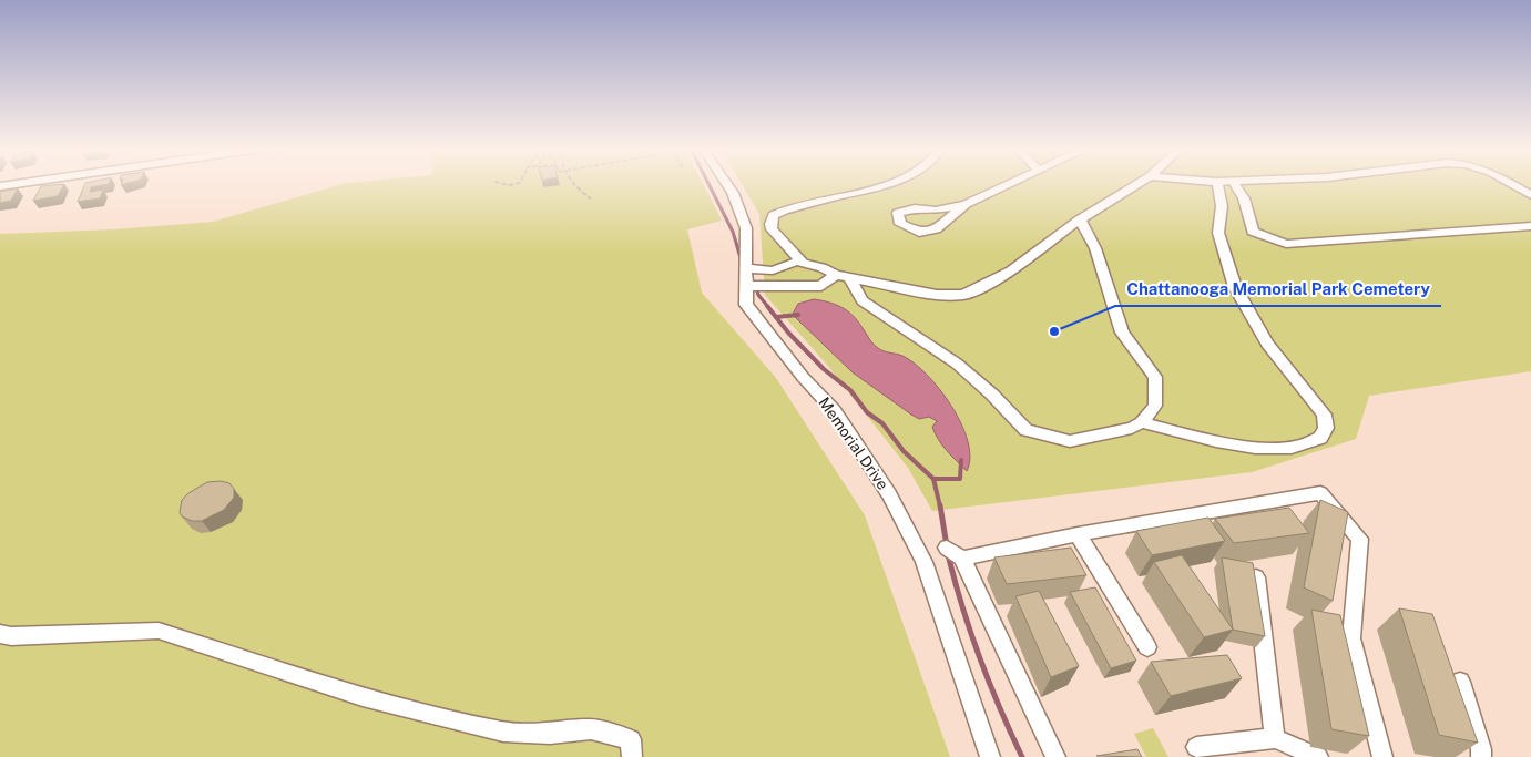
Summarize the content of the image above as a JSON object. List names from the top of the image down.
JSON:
{
  "streets": {
    "street": ["Memorial Drive"]
  },
  "places": ["Chattanooga Memorial Park Cemetery"]
}
